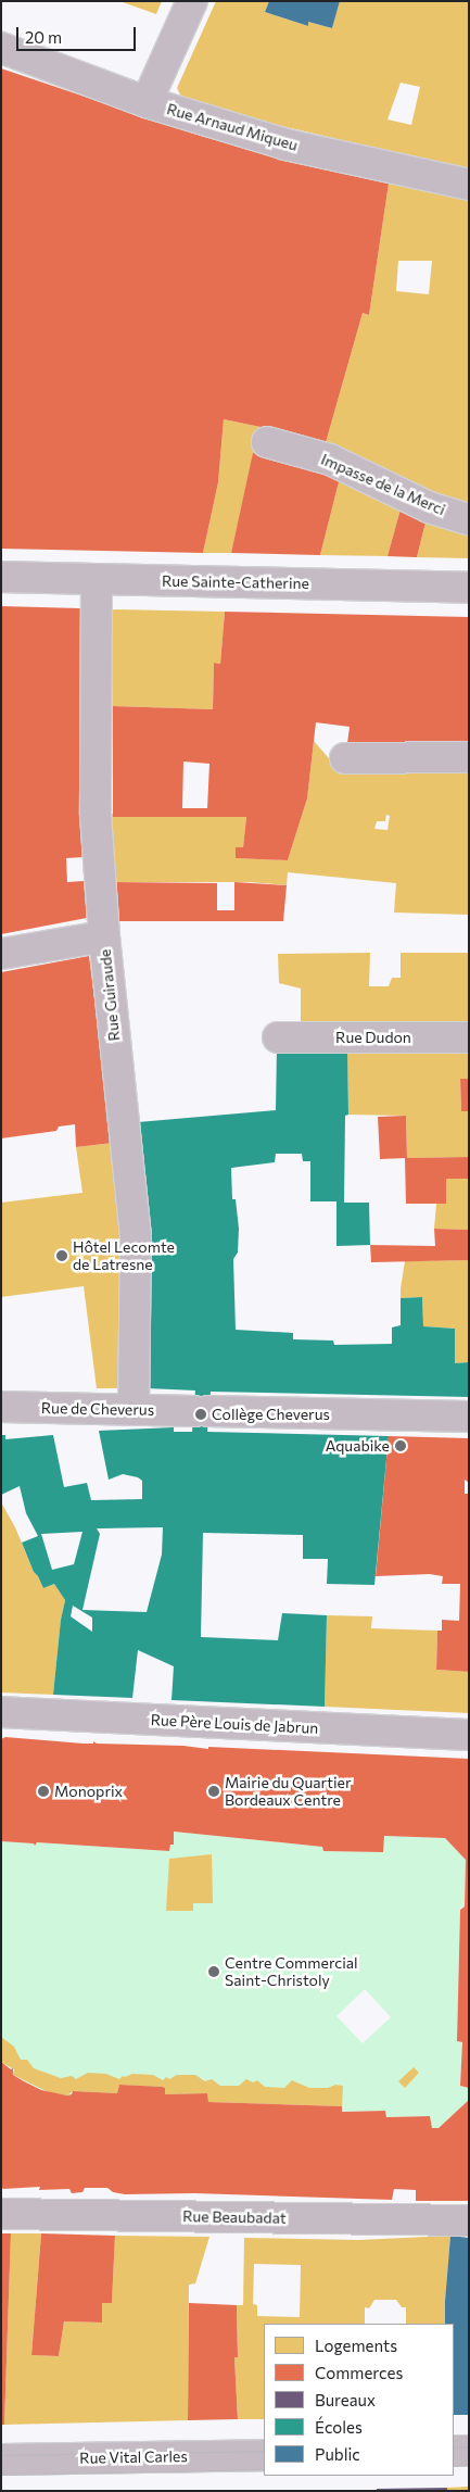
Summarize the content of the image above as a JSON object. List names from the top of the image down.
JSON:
{
  "streets": {
    "street": [
      "Rue Arnaud Miqueu",
      "Impasse de la Merci",
      "Rue Sainte-Catherine",
      "Rue Guiraude",
      "Rue Dudon",
      "Rue de Cheverus",
      "Rue Père Louis de Jabrun",
      "Rue Beaubadat",
      "Rue Vital Carles"
    ]
  },
  "crossings": [
    ["Rue Sainte-Catherine", "Rue Guiraude"],
    ["Rue Guiraude", "Rue de Cheverus"]
  ],
  "places": [
    "Hôtel Lecomte de Latresne",
    "Collège Cheverus",
    "Aquabike",
    "Monoprix",
    "Mairie du Quartier Bordeaux Centre",
    "Centre Commercial Saint-Christoly"
  ],
  "legend": [
    "Logements",
    "Commerces",
    "Bureaux",
    "Écoles",
    "Public"
  ],
  "scale_bar": "20 m"
}
